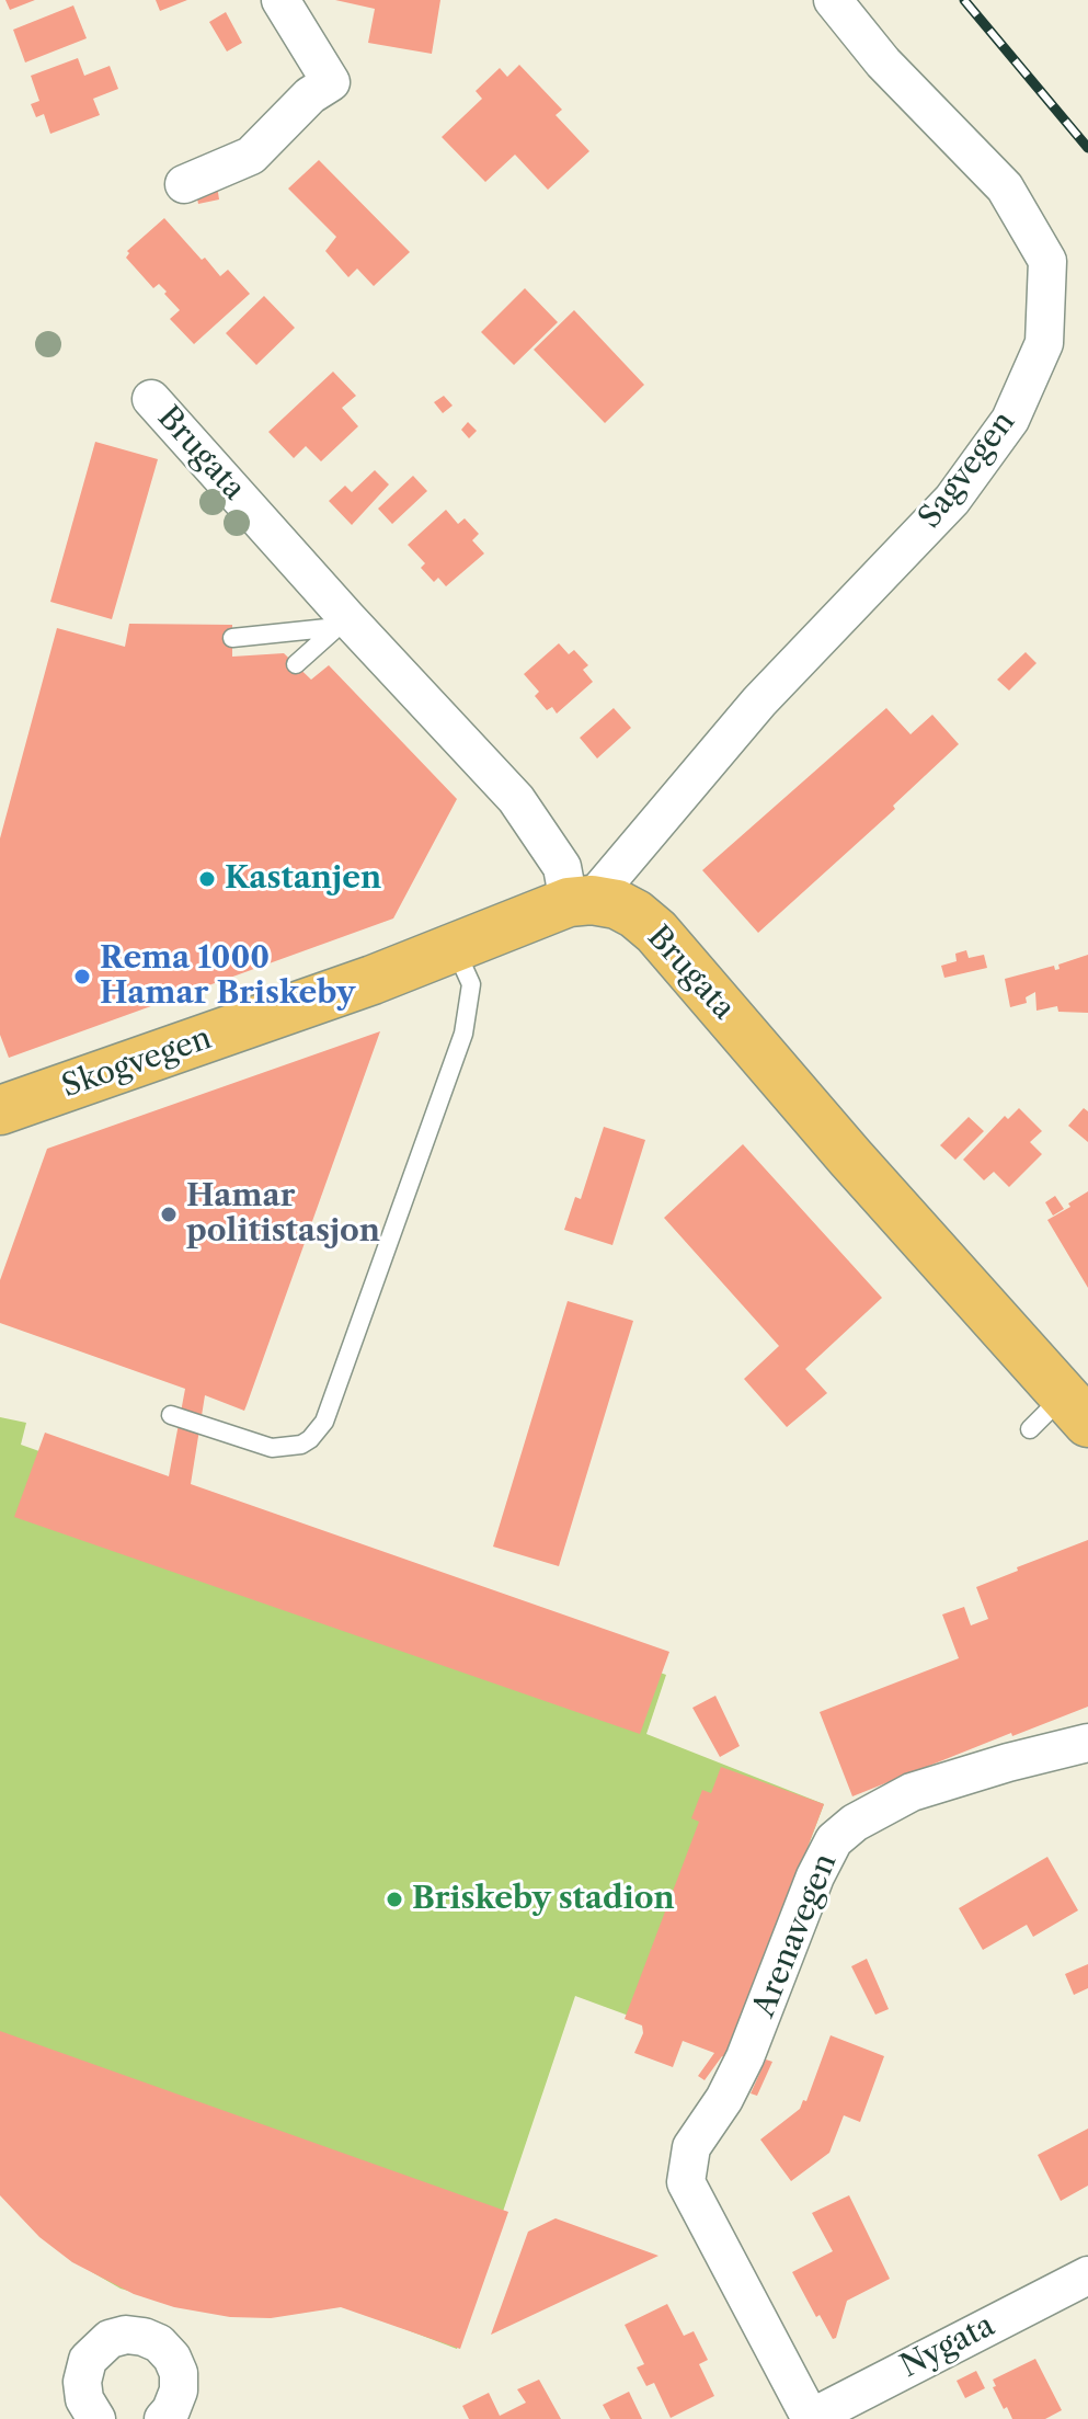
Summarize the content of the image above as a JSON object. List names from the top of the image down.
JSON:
{
  "streets": {
    "main road": ["Brugata", "Skogvegen"],
    "street": ["Sagvegen", "Arenavegen", "Nygata"]
  },
  "crossings": [
    ["Brugata", "Sagvegen"],
    ["Brugata", "Skogvegen"],
    ["Sagvegen", "Skogvegen"],
    ["Arenavegen", "Nygata"]
  ],
  "places": [
    "Kastanjen",
    "Rema 1000 Hamar Briskeby",
    "Hamar politistasjon",
    "Briskeby stadion"
  ]
}
